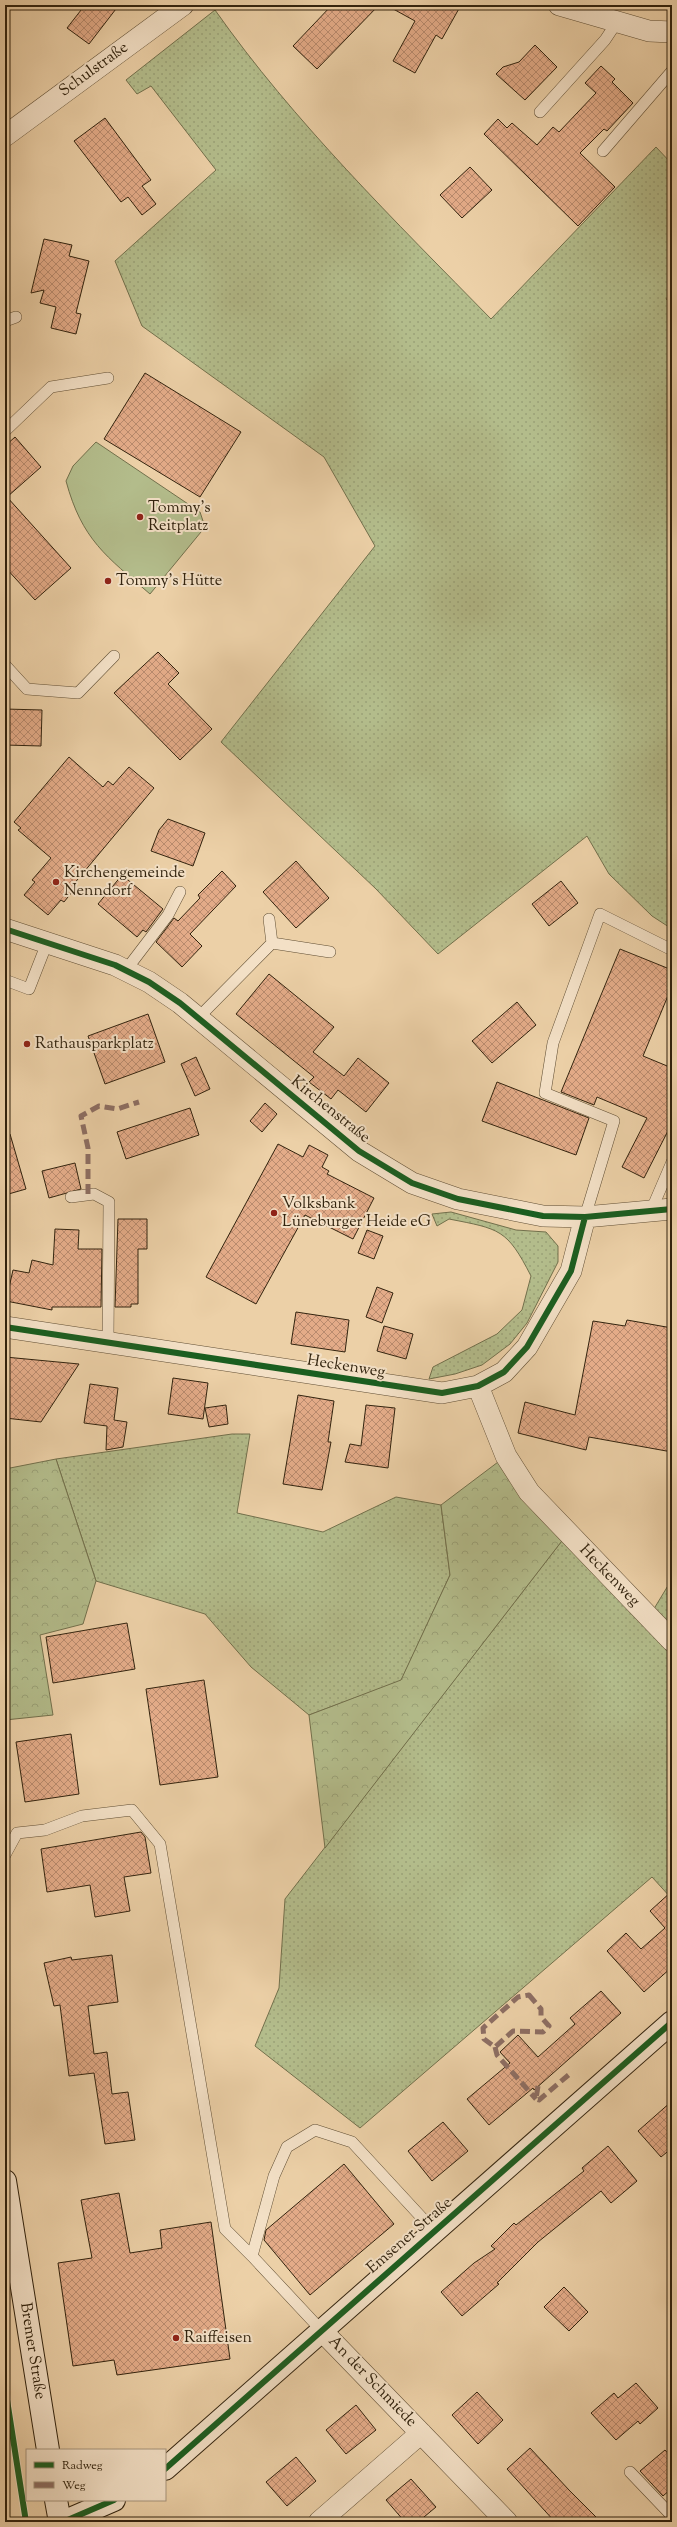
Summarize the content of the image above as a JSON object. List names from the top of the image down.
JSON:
{
  "streets": {
    "street": [
      "Schulstraße",
      "Kirchenstraße",
      "Heckenweg",
      "Emsener Straße",
      "Bremer Straße",
      "An der Schmiede"
    ]
  },
  "crossings": [
    ["Kirchenstraße", "Heckenweg"],
    ["Emsener Straße", "An der Schmiede"]
  ],
  "places": [
    "Tommy's Reitplatz",
    "Tommy's Hütte",
    "Kirchengemeinde Nenndorf",
    "Rathausparkplatz",
    "Volksbank Lüneburger Heide eG",
    "Raiffeisen"
  ],
  "legend": ["Radweg", "Weg"]
}
